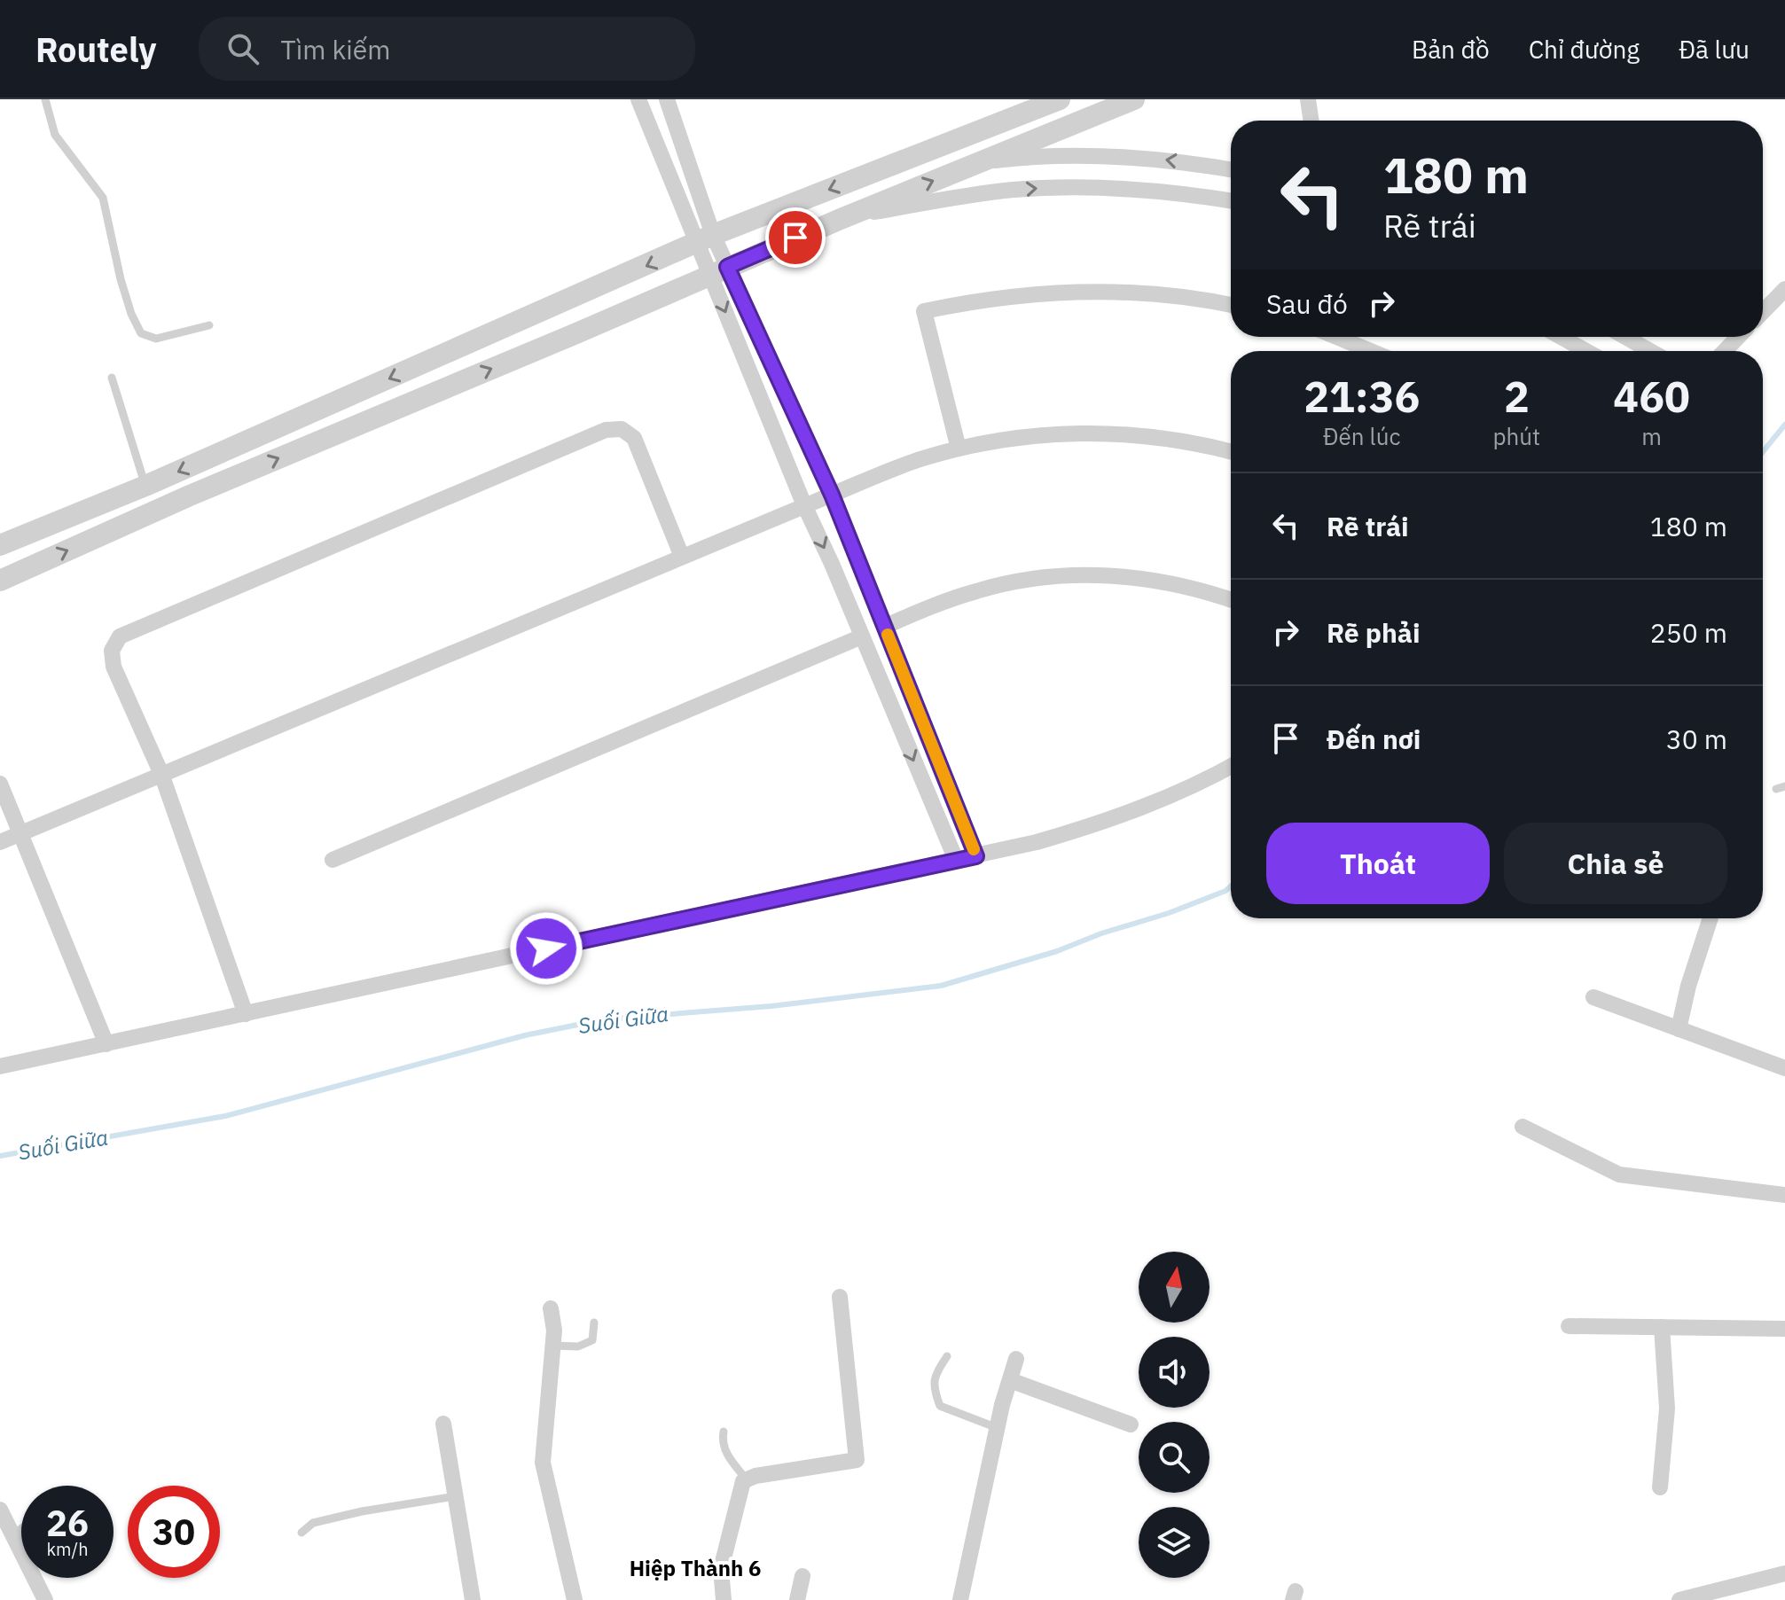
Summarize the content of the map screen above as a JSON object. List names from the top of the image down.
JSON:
{
  "districts": ["Hiệp Thành 6"],
  "water": ["Suối Giữa"],
  "north": "top",
  "page": {
    "header": "Routely",
    "search": "Tìm kiếm",
    "nav": ["Bản đồ", "Chỉ đường", "Đã lưu"],
    "turn": ["180 m", "Rẽ trái"],
    "then": "Sau đó",
    "eta": [
      "21:36",
      "Đến lúc",
      "2",
      "phút",
      "460",
      "m"
    ],
    "list": [
      {
        "name": "Rẽ trái",
        "value": "180 m"
      },
      {
        "name": "Rẽ phải",
        "value": "250 m"
      },
      {
        "name": "Đến nơi",
        "value": "30 m"
      }
    ],
    "buttons": ["Thoát", "Chia sẻ"],
    "speed": "26 km/h",
    "limit": "30"
  }
}
